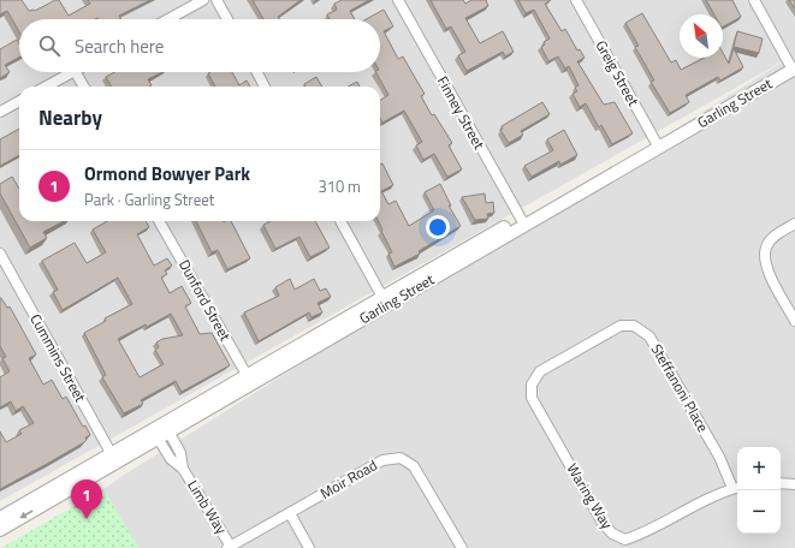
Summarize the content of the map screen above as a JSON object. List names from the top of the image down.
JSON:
{
  "streets": {
    "street": [
      "Greig Street",
      "Garling Street",
      "Finney Street",
      "Dunford Street",
      "Cummins Street",
      "Steffanoni Place",
      "Moir Road",
      "Waring Way",
      "Limb Way"
    ]
  },
  "crossings": [
    ["Greig Street", "Garling Street"],
    ["Garling Street", "Finney Street"],
    ["Garling Street", "Dunford Street"],
    ["Garling Street", "Cummins Street"],
    ["Garling Street", "Limb Way"],
    ["Steffanoni Place", "Waring Way"],
    ["Moir Road", "Limb Way"]
  ],
  "north": "top left",
  "page": {
    "search": "Search here",
    "heading": "Nearby",
    "list": [
      {
        "mark": "1",
        "name": "Ormond Bowyer Park",
        "note": "Park · Garling Street",
        "value": "310 m"
      }
    ],
    "map_buttons": ["+", "−"],
    "pins": "1"
  }
}
